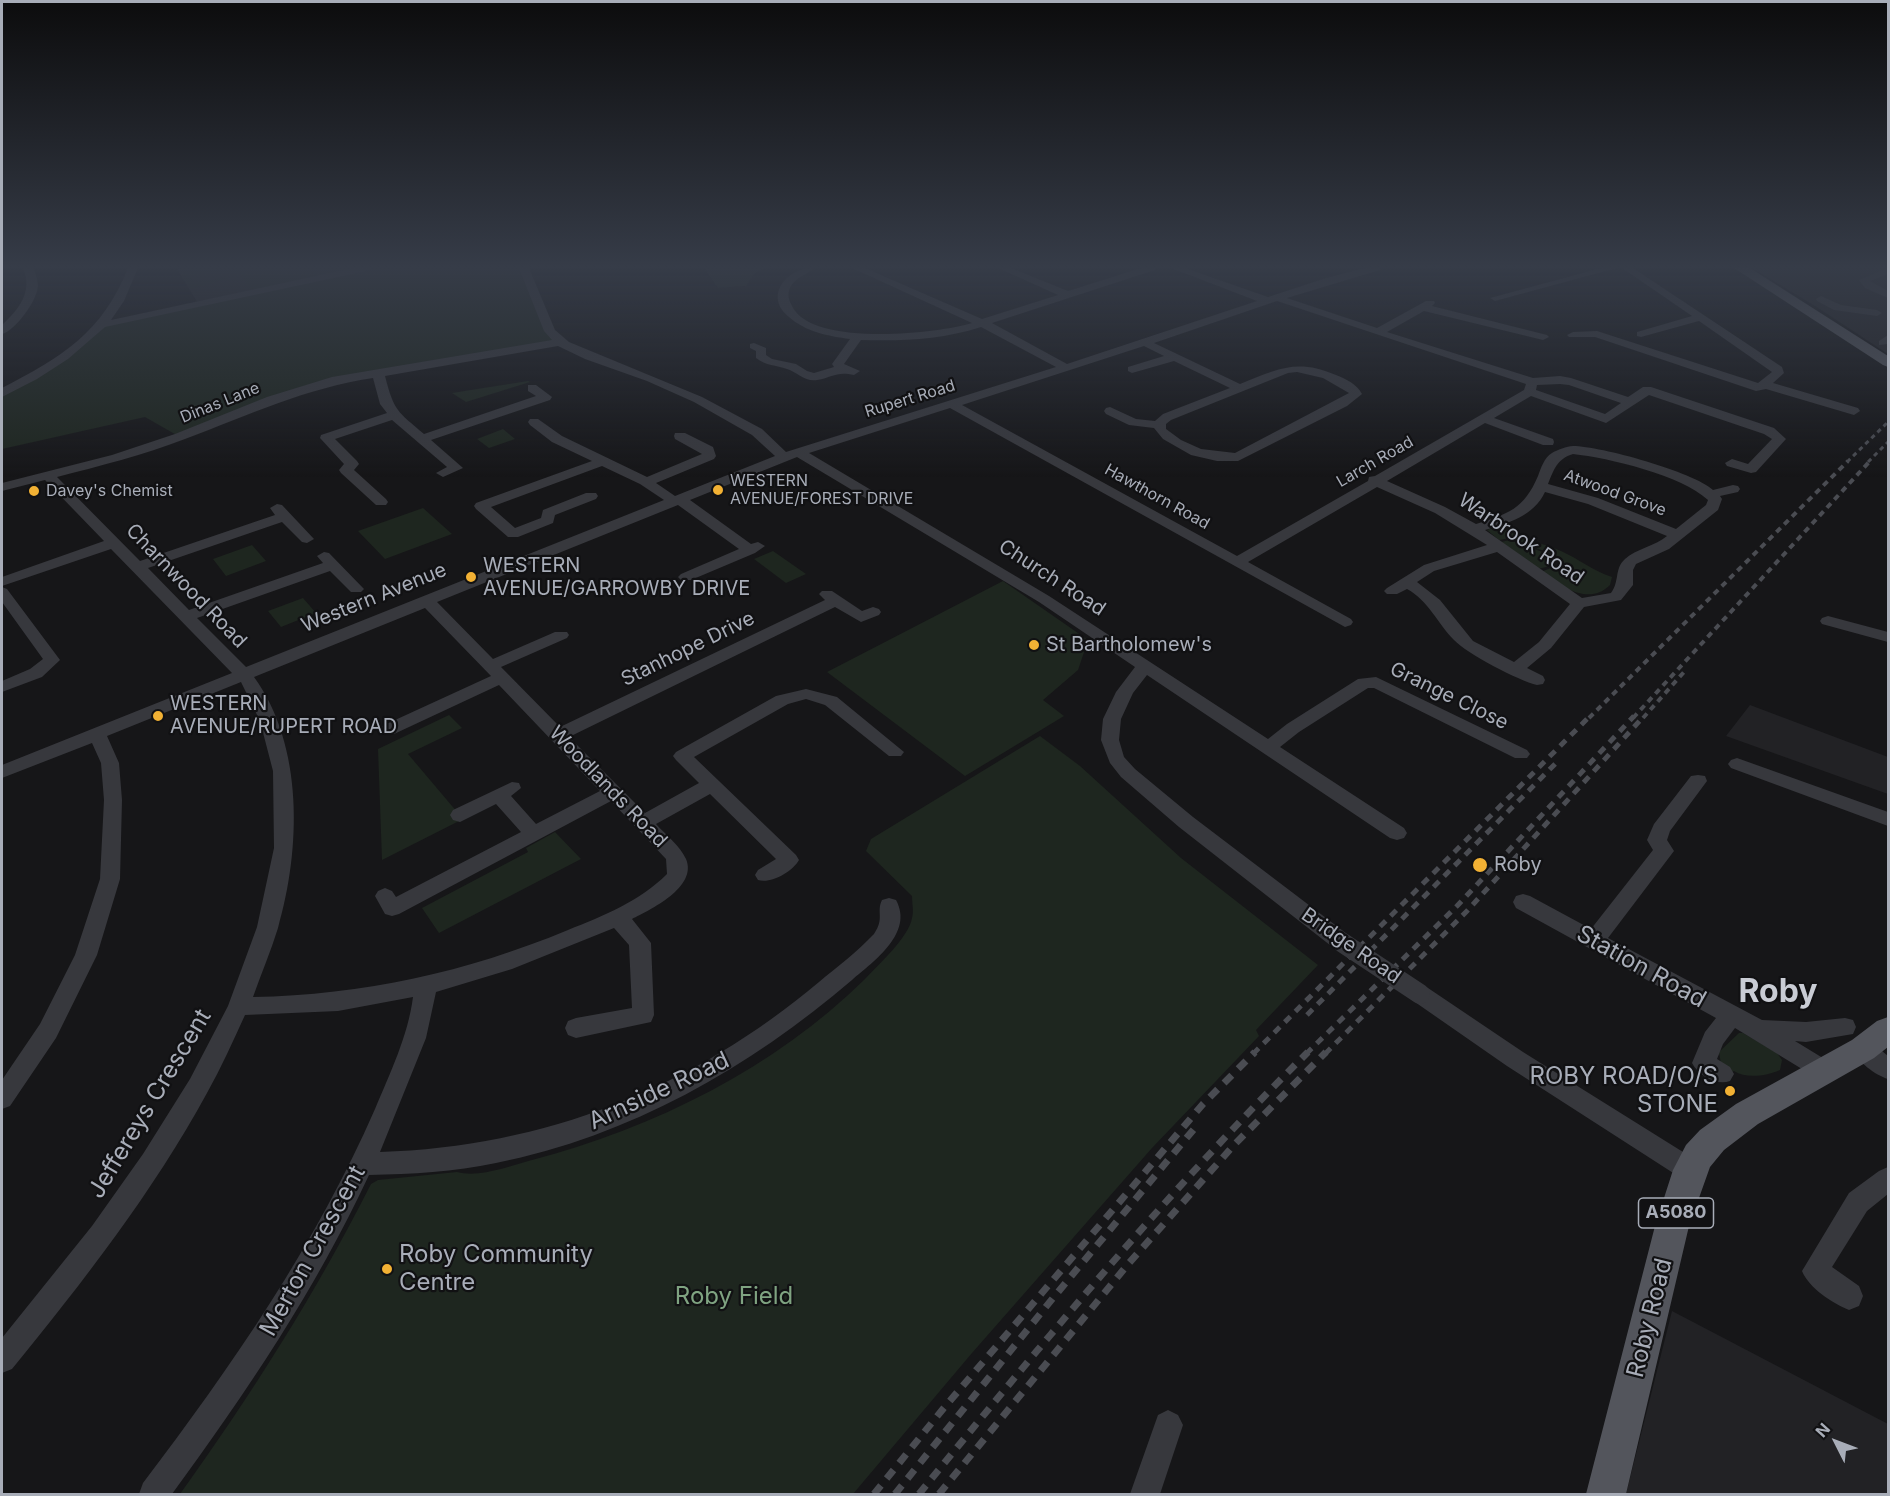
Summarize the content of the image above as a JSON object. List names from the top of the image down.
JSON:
{
  "streets": {
    "main road": ["A5080", "Roby Road"],
    "street": [
      "Rupert Road",
      "Dinas Lane",
      "Larch Road",
      "Atwood Grove",
      "Hawthorn Road",
      "Warbrook Road",
      "Church Road",
      "Charnwood Road",
      "Western Avenue",
      "Stanhope Drive",
      "Grange Close",
      "Woodlands Road",
      "Bridge Road",
      "Station Road",
      "Arnside Road",
      "Jeffereys Crescent",
      "Merton Crescent"
    ]
  },
  "crossings": [
    ["Rupert Road", "Hawthorn Road"],
    ["Rupert Road", "Church Road"],
    ["Rupert Road", "Western Avenue"],
    ["Dinas Lane", "Church Road"],
    ["Dinas Lane", "Charnwood Road"],
    ["Larch Road", "Hawthorn Road"],
    ["Larch Road", "Warbrook Road"],
    ["Church Road", "Western Avenue"],
    ["Church Road", "Grange Close"],
    ["Church Road", "Bridge Road"],
    ["Charnwood Road", "Western Avenue"],
    ["Charnwood Road", "Jeffereys Crescent"],
    ["Western Avenue", "Woodlands Road"],
    ["Western Avenue", "Jeffereys Crescent"],
    ["Stanhope Drive", "Woodlands Road"],
    ["Woodlands Road", "Jeffereys Crescent"],
    ["Woodlands Road", "Merton Crescent"],
    ["Bridge Road", "Roby Road"],
    ["Station Road", "Roby Road"],
    ["Arnside Road", "Merton Crescent"]
  ],
  "districts": ["Roby"],
  "parks": ["Roby Field"],
  "places": [
    "WESTERN AVENUE/FOREST DRIVE",
    "Davey's Chemist",
    "WESTERN AVENUE/GARROWBY DRIVE",
    "St Bartholomew's",
    "WESTERN AVENUE/RUPERT ROAD",
    "Roby",
    "ROBY ROAD/O/S STONE",
    "Roby Community Centre"
  ],
  "north": "top left"
}
